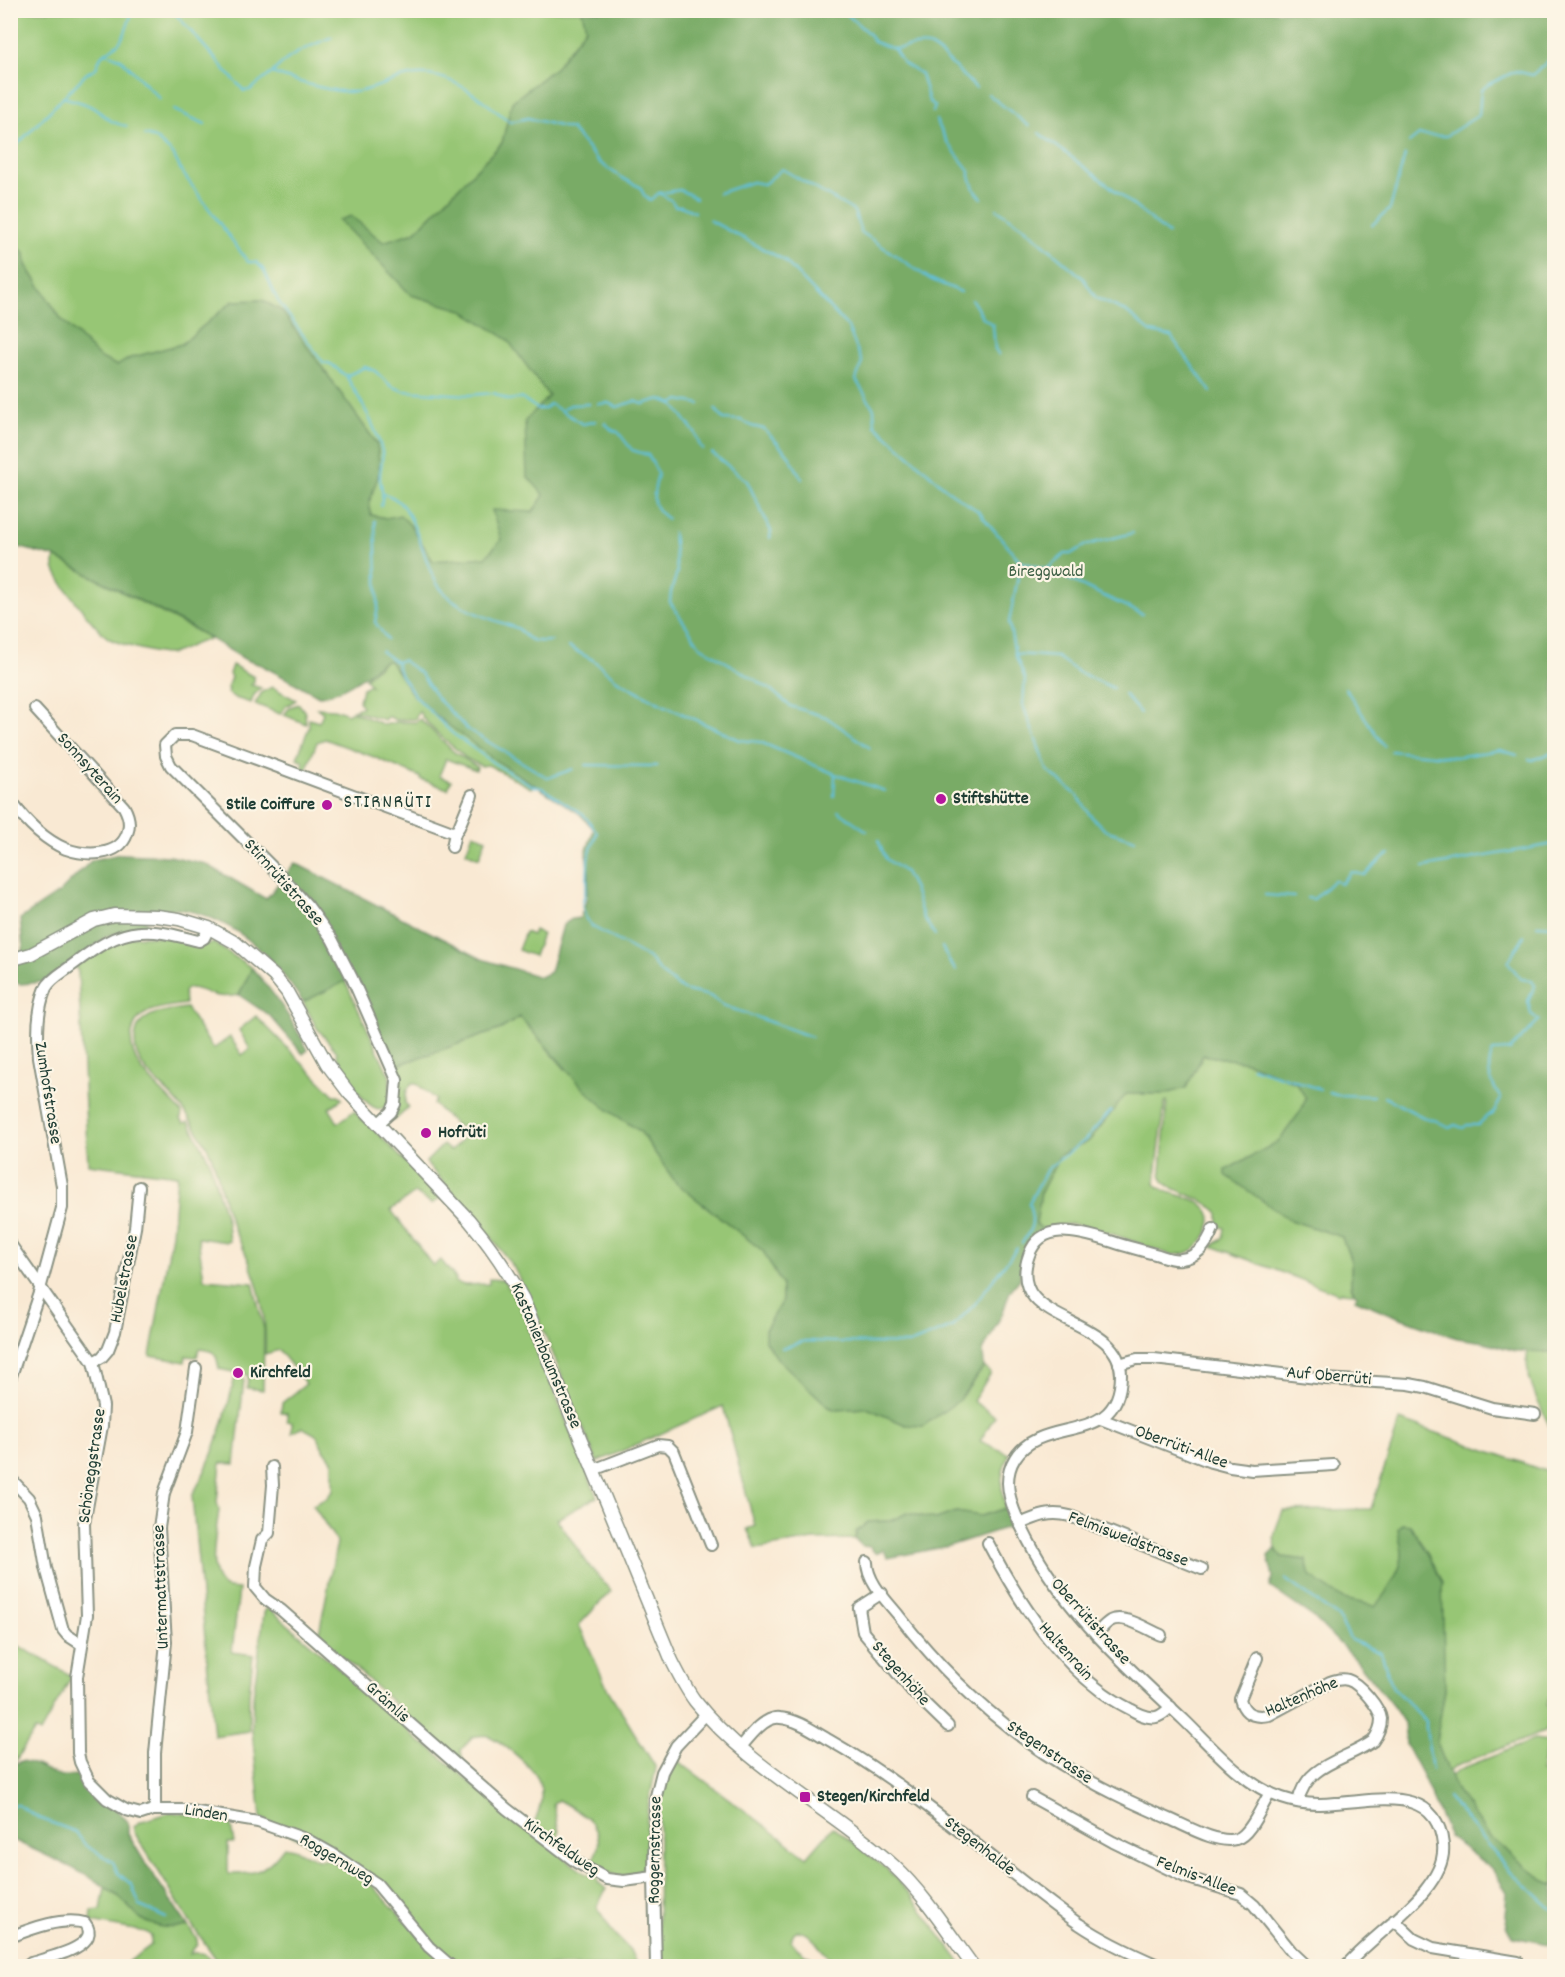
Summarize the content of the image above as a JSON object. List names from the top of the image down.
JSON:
{
  "streets": {
    "street": [
      "Sonnsyterain",
      "Stirnrütistrasse",
      "Zumhofstrasse",
      "Hubelstrasse",
      "Kastanienbaumstrasse",
      "Auf Oberrüti",
      "Oberrüti-Allee",
      "Schöneggstrasse",
      "Felmisweidstrasse",
      "Untermattstrasse",
      "Oberrütistrasse",
      "Haltenrain",
      "Stegenhöhe",
      "Haltenhöhe",
      "Grämlis",
      "Stegenstrasse",
      "Linden",
      "Stegenhalde",
      "Kirchfeldweg",
      "Roggernstrasse",
      "Roggernweg",
      "Felmis-Allee"
    ]
  },
  "crossings": [
    ["Stirnrütistrasse", "Kastanienbaumstrasse"],
    ["Zumhofstrasse", "Kastanienbaumstrasse"],
    ["Zumhofstrasse", "Schöneggstrasse"],
    ["Hubelstrasse", "Schöneggstrasse"],
    ["Kastanienbaumstrasse", "Stegenhalde"],
    ["Kastanienbaumstrasse", "Roggernstrasse"],
    ["Oberrüti-Allee", "Oberrütistrasse"],
    ["Schöneggstrasse", "Untermattstrasse"],
    ["Schöneggstrasse", "Linden"],
    ["Felmisweidstrasse", "Oberrütistrasse"],
    ["Untermattstrasse", "Linden"],
    ["Oberrütistrasse", "Haltenrain"],
    ["Oberrütistrasse", "Haltenhöhe"],
    ["Oberrütistrasse", "Stegenstrasse"],
    ["Stegenhöhe", "Stegenstrasse"],
    ["Grämlis", "Kirchfeldweg"],
    ["Linden", "Roggernweg"],
    ["Kirchfeldweg", "Roggernstrasse"]
  ],
  "districts": ["STIRNRÜTI"],
  "parks": ["Bireggwald"],
  "places": {
    "other": [
      "Stiftshütte",
      "Stile Coiffure",
      "Hofrüti",
      "Kirchfeld"
    ],
    "transit": ["Stegen/Kirchfeld"]
  }
}
